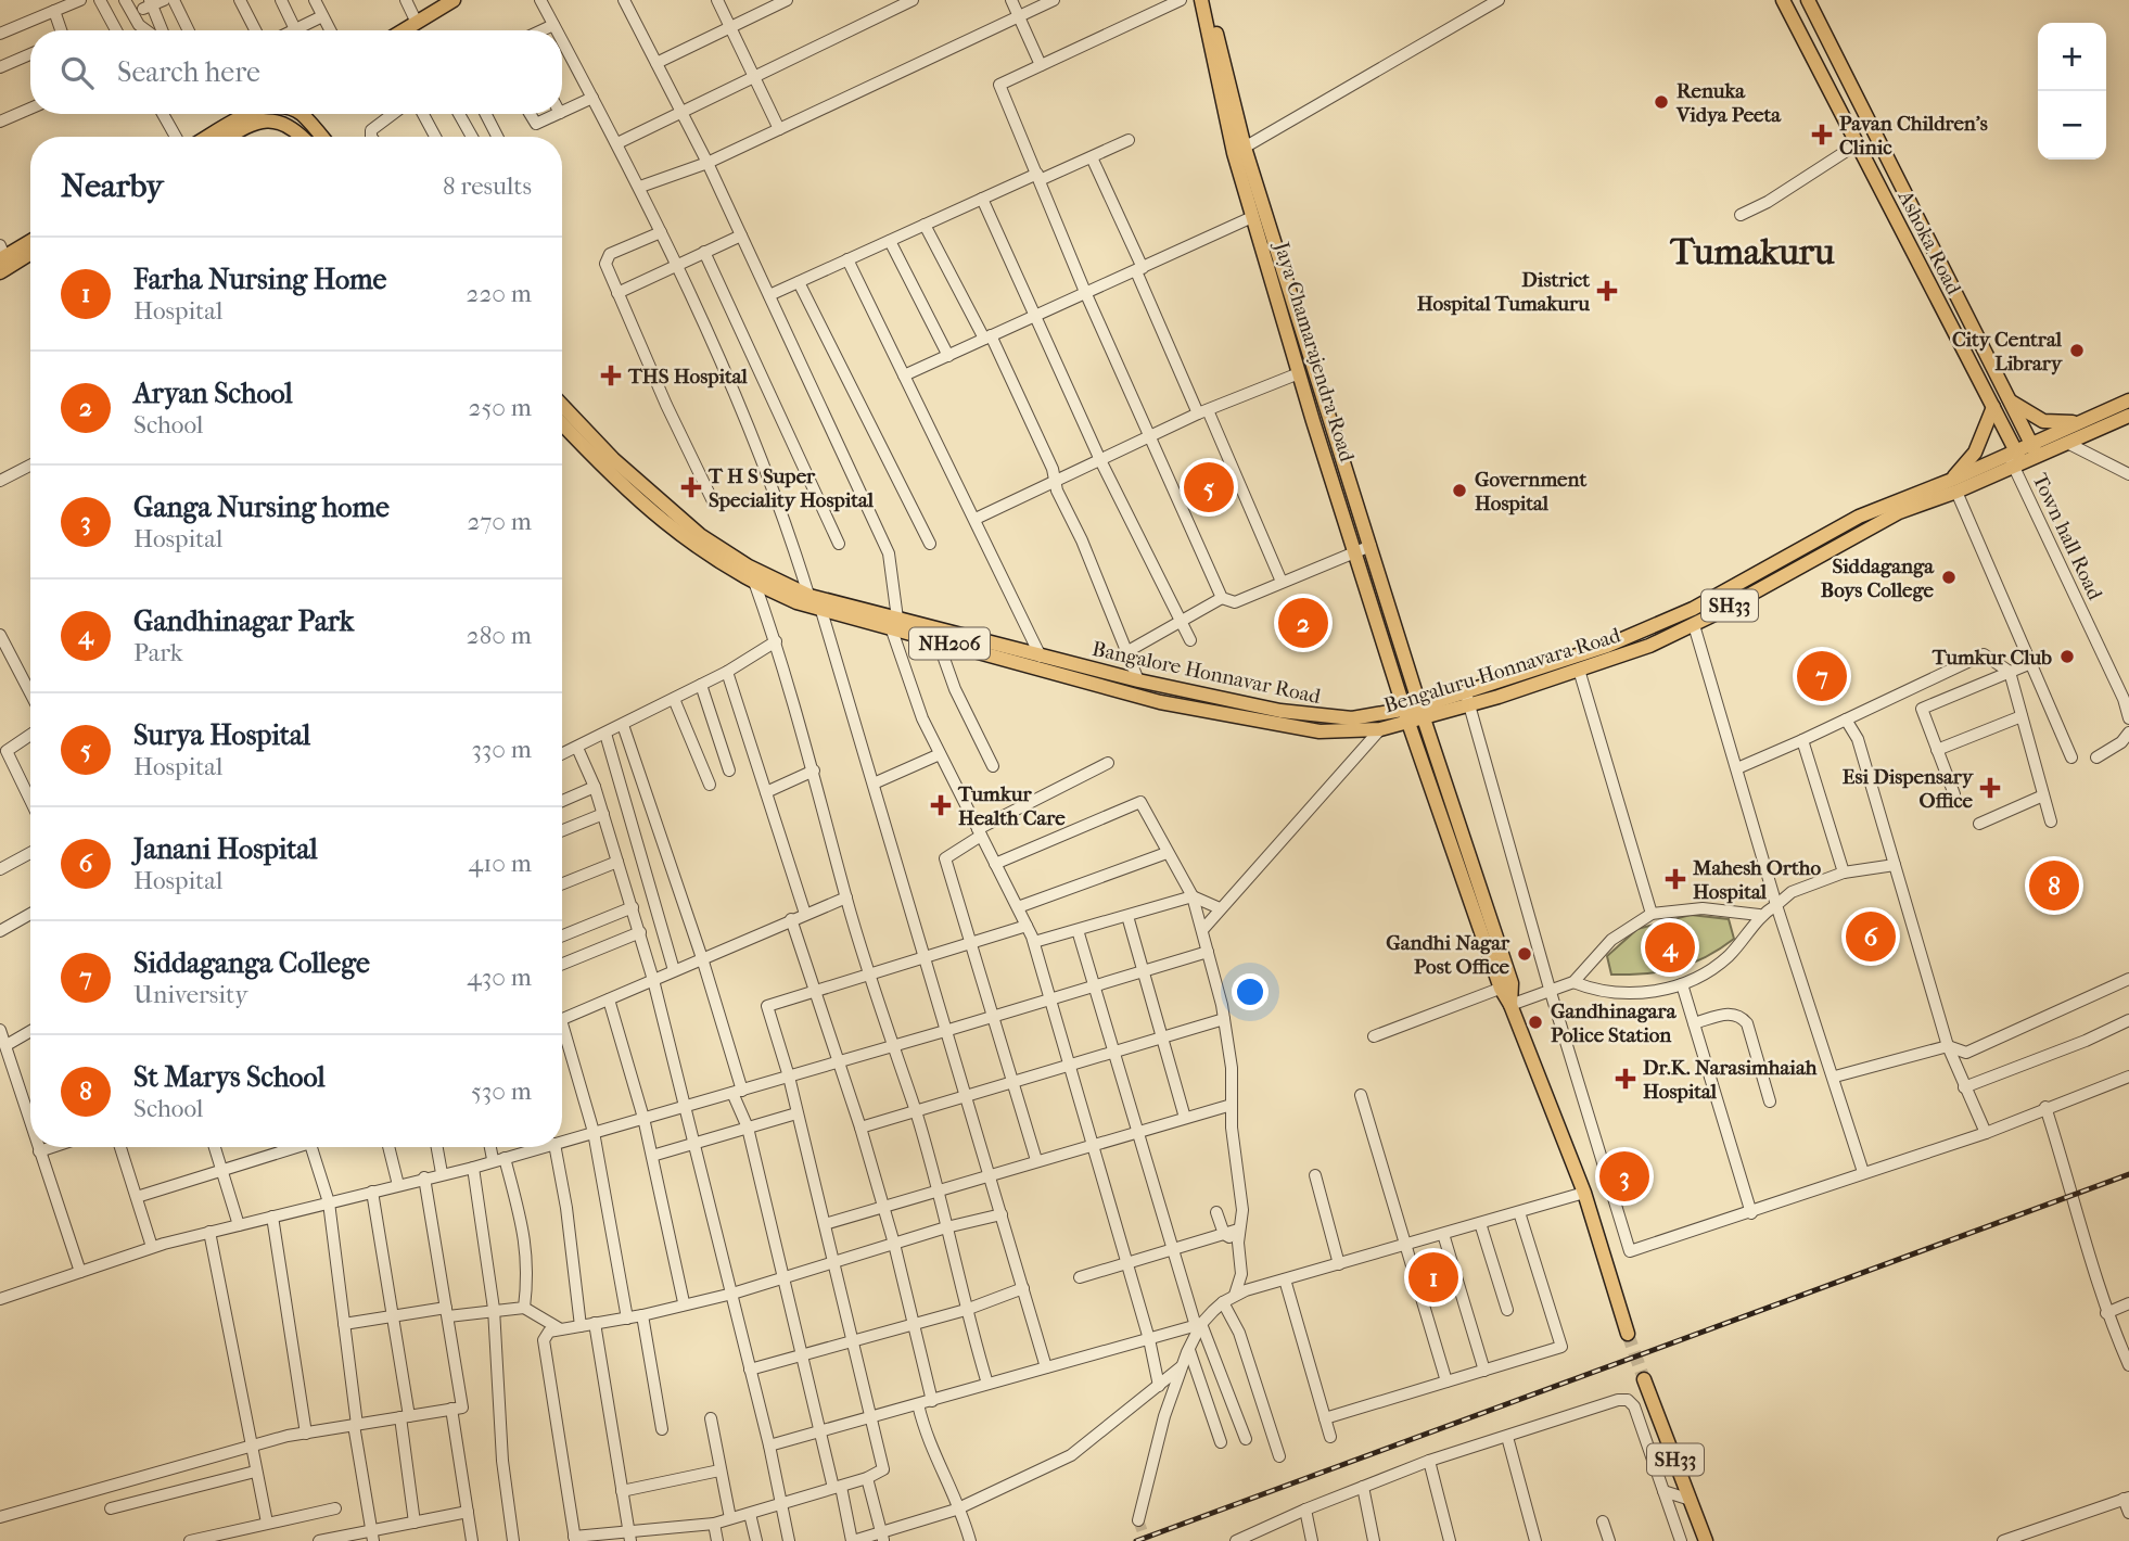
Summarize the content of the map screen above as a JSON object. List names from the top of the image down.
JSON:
{
  "streets": {
    "main road": [
      "Ashoka Road",
      "Jaya Chamarajendra Road",
      "SH33",
      "NH206",
      "Bengaluru Honnavara Road",
      "Bangalore Honnavar Road"
    ],
    "street": ["Town hall Road"]
  },
  "crossings": [
    ["Ashoka Road", "Town hall Road"],
    ["Ashoka Road", "SH33"],
    ["Ashoka Road", "Bangalore Honnavar Road"],
    ["Jaya Chamarajendra Road", "Bengaluru Honnavara Road"],
    ["Jaya Chamarajendra Road", "Bangalore Honnavar Road"],
    ["Town hall Road", "SH33"],
    ["Town hall Road", "Bangalore Honnavar Road"],
    ["SH33", "Bangalore Honnavar Road"],
    ["NH206", "Bangalore Honnavar Road"],
    ["Bengaluru Honnavara Road", "Bangalore Honnavar Road"]
  ],
  "districts": ["Tumakuru"],
  "places": {
    "other": [
      "Renuka Vidya Peeta",
      "City Central Library",
      "Government Hospital",
      "Siddaganga Boys College",
      "Tumkur Club",
      "Gandhi Nagar Post Office",
      "Gandhinagara Police Station"
    ],
    "health": [
      "Pavan Children's Clinic",
      "District Hospital Tumakuru",
      "THS Hospital",
      "T H S Super Speciality Hospital",
      "Esi Dispensary Office",
      "Tumkur Health Care",
      "Mahesh Ortho Hospital",
      "Dr.K. Narasimhaiah Hospital"
    ]
  },
  "page": {
    "map_buttons": ["+", "−"],
    "search": "Search here",
    "heading": ["Nearby", "8 results"],
    "list": [
      {
        "mark": "1",
        "name": "Farha Nursing Home",
        "note": "Hospital",
        "value": "220 m"
      },
      {
        "mark": "2",
        "name": "Aryan School",
        "note": "School",
        "value": "250 m"
      },
      {
        "mark": "3",
        "name": "Ganga Nursing home",
        "note": "Hospital",
        "value": "270 m"
      },
      {
        "mark": "4",
        "name": "Gandhinagar Park",
        "note": "Park",
        "value": "280 m"
      },
      {
        "mark": "5",
        "name": "Surya Hospital",
        "note": "Hospital",
        "value": "330 m"
      },
      {
        "mark": "6",
        "name": "Janani Hospital",
        "note": "Hospital",
        "value": "410 m"
      },
      {
        "mark": "7",
        "name": "Siddaganga College",
        "note": "University",
        "value": "430 m"
      },
      {
        "mark": "8",
        "name": "St Marys School",
        "note": "School",
        "value": "530 m"
      }
    ],
    "pins": [
      "5",
      "2",
      "7",
      "8",
      "6",
      "4",
      "3",
      "1"
    ]
  }
}
